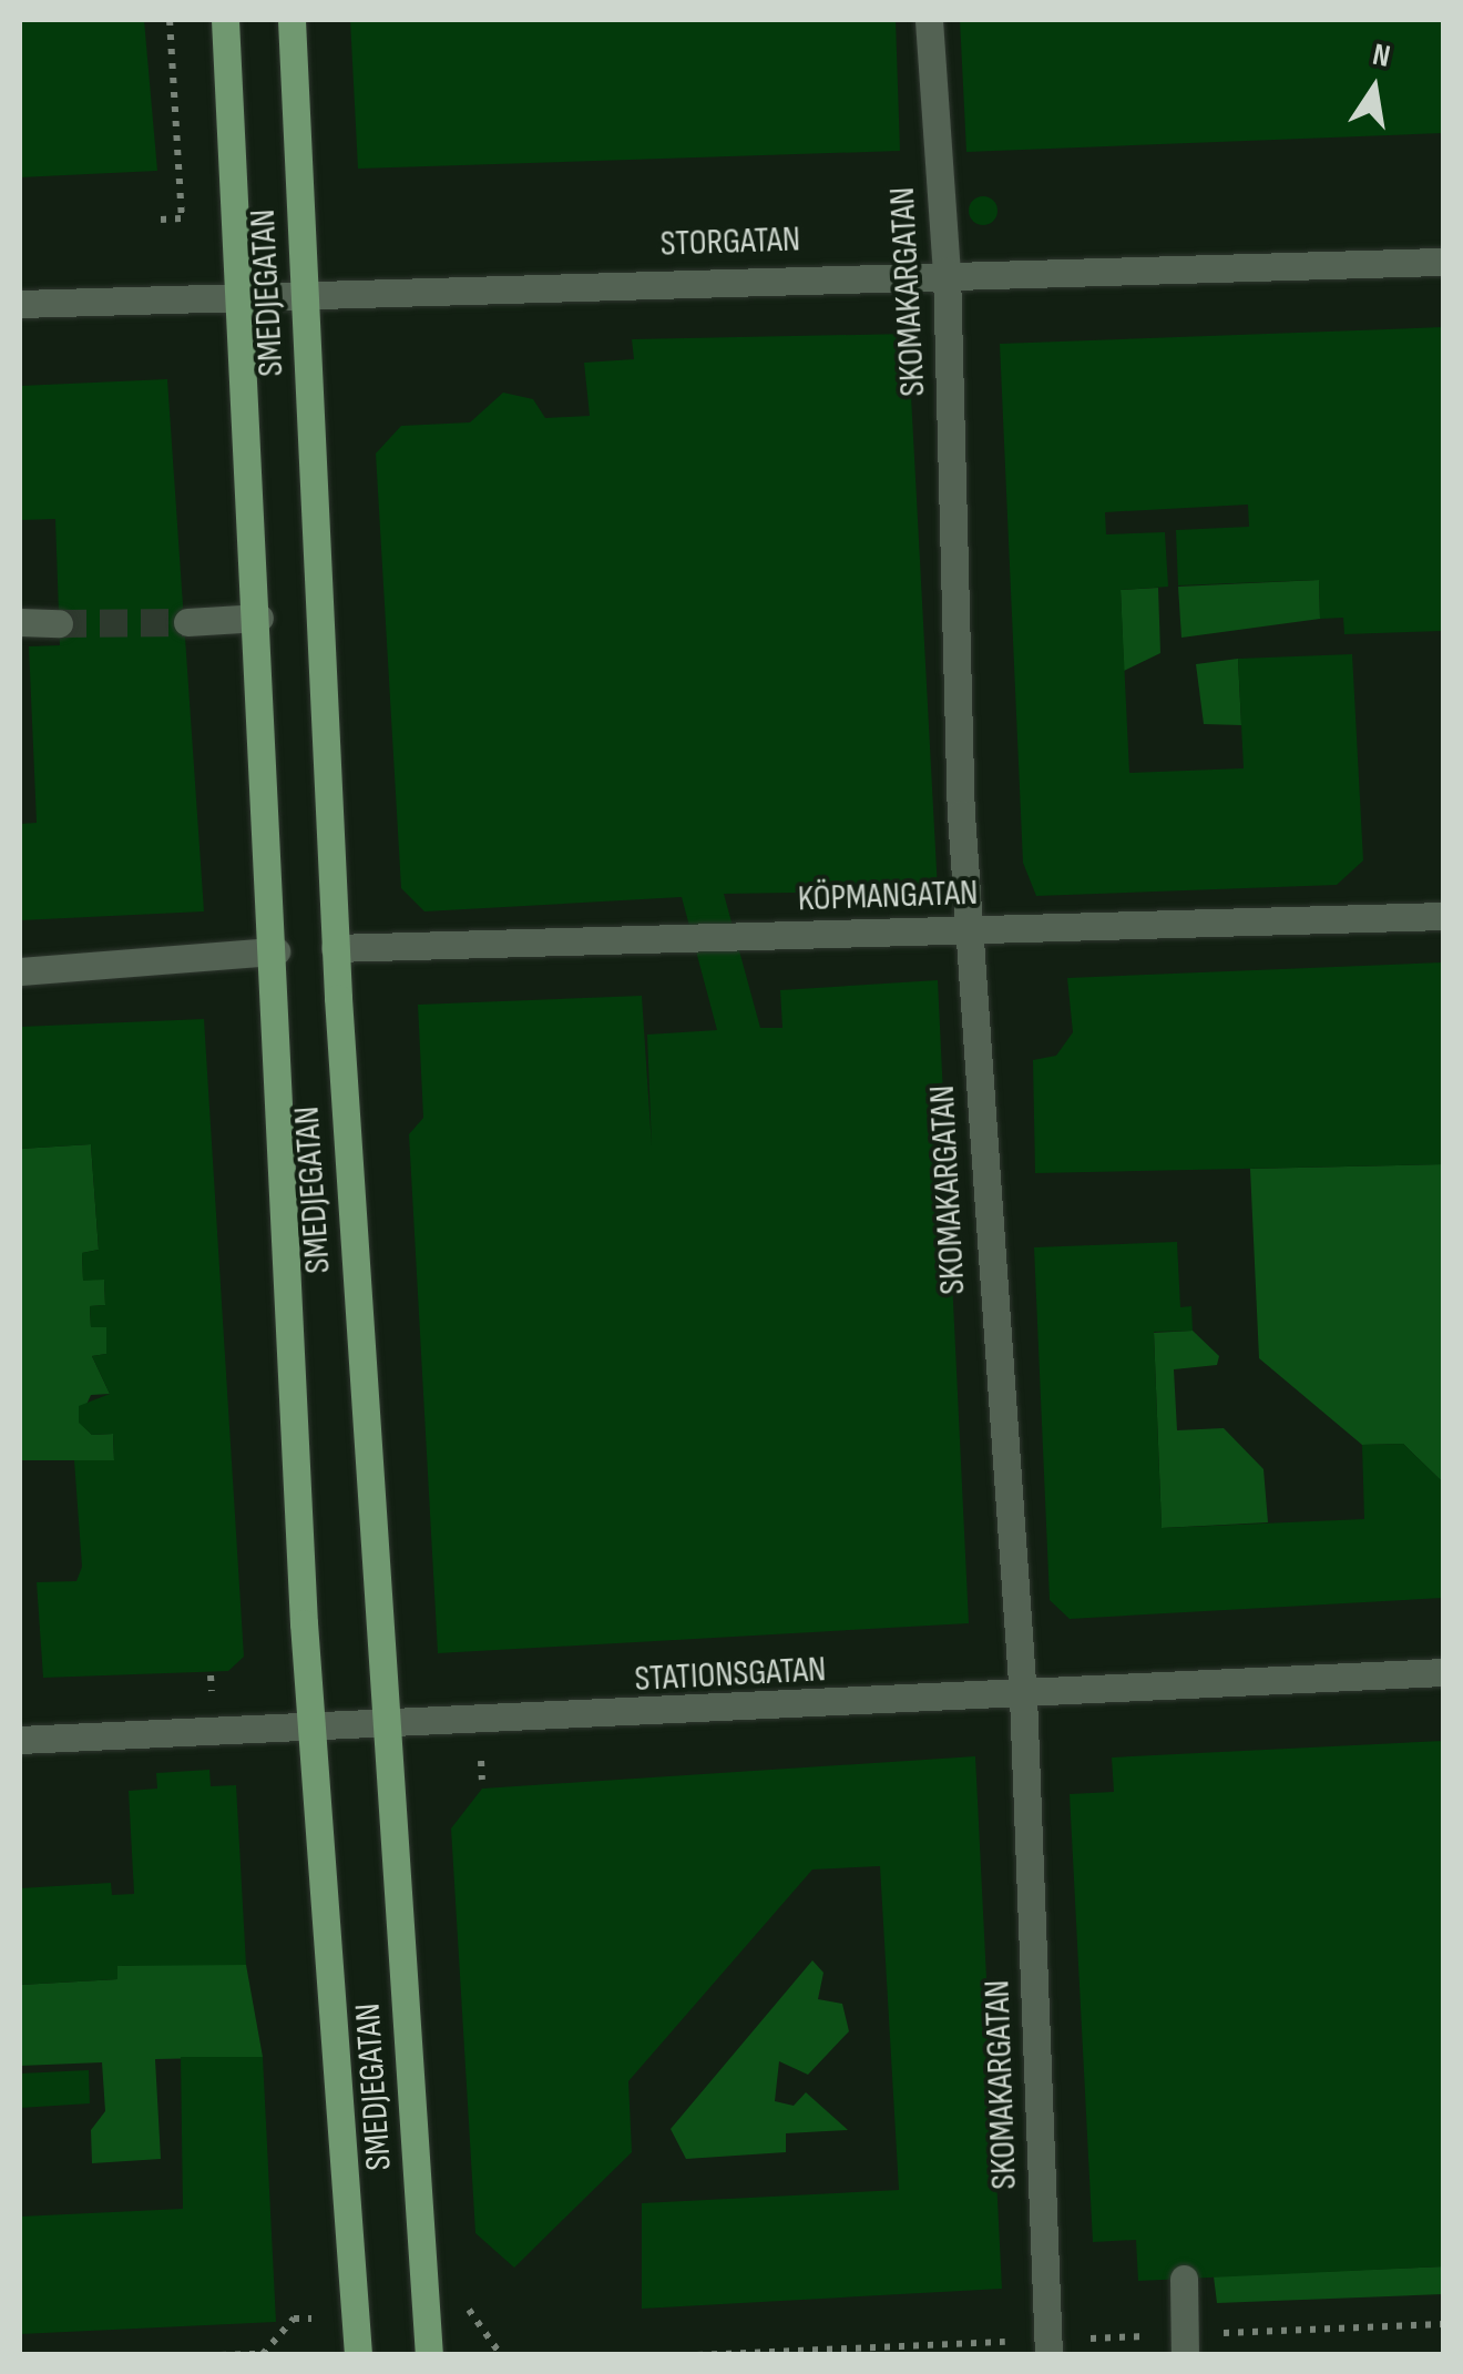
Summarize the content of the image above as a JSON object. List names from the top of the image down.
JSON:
{
  "streets": {
    "main road": ["SMEDJEGATAN"],
    "street": [
      "STORGATAN",
      "SKOMAKARGATAN",
      "KÖPMANGATAN",
      "STATIONSGATAN"
    ]
  },
  "crossings": [
    ["STORGATAN", "SKOMAKARGATAN"],
    ["STORGATAN", "SMEDJEGATAN"],
    ["SKOMAKARGATAN", "KÖPMANGATAN"],
    ["SKOMAKARGATAN", "STATIONSGATAN"],
    ["SMEDJEGATAN", "KÖPMANGATAN"],
    ["SMEDJEGATAN", "STATIONSGATAN"]
  ],
  "north": "top"
}
